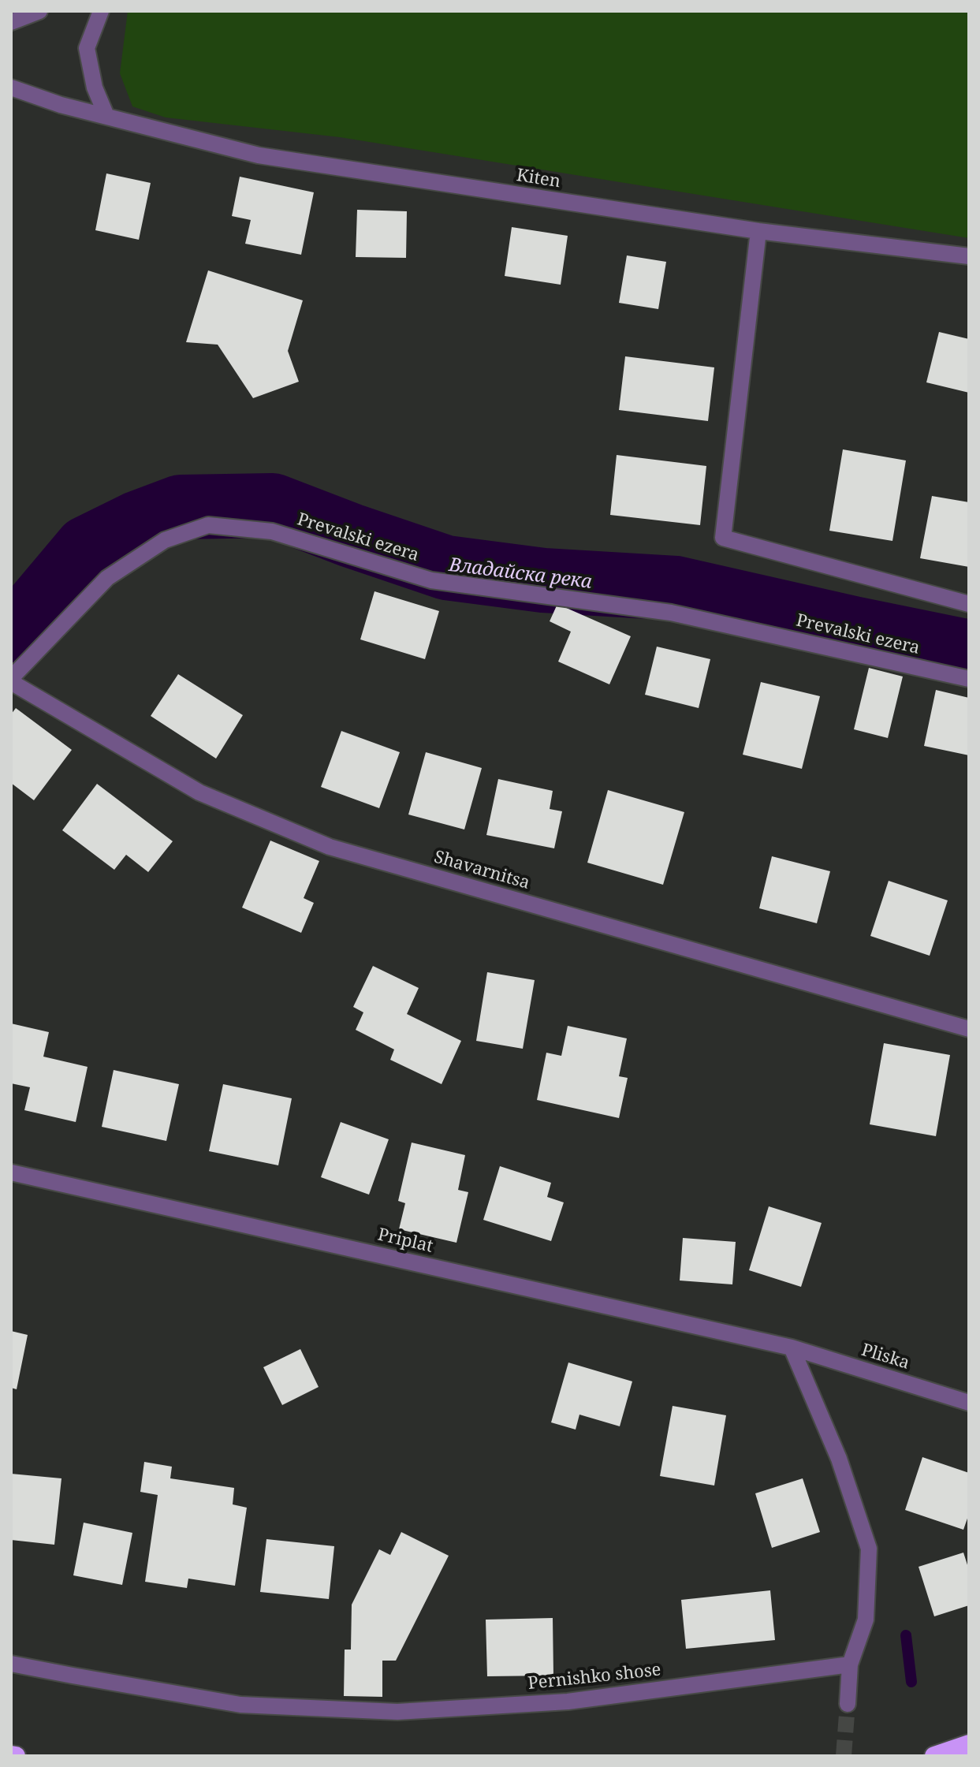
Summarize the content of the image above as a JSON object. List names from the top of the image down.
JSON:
{
  "streets": {
    "street": [
      "Kiten",
      "Prevalski ezera",
      "Shavarnitsa",
      "Priplat",
      "Pliska",
      "Pernishko shose"
    ]
  },
  "crossings": [
    ["Prevalski ezera", "Shavarnitsa"],
    ["Priplat", "Pliska"]
  ],
  "water": ["Владайска река"]
}
